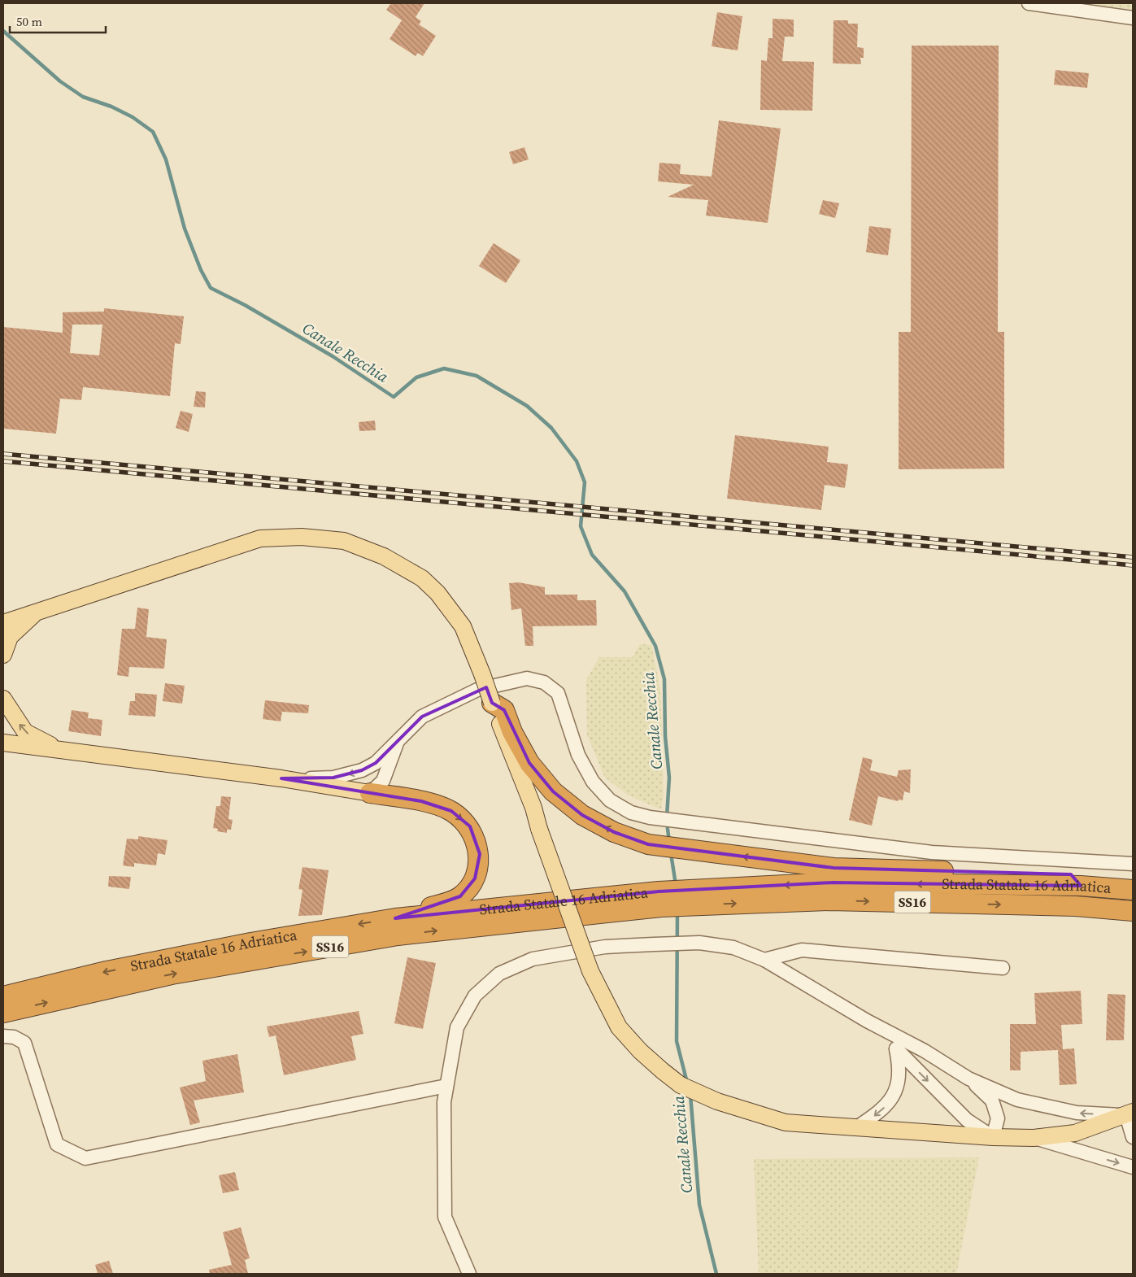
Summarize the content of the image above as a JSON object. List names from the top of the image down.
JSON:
{
  "streets": {
    "highway": ["Strada Statale 16 Adriatica", "SS16"]
  },
  "water": ["Canale Recchia"],
  "scale_bar": "50 m"
}
